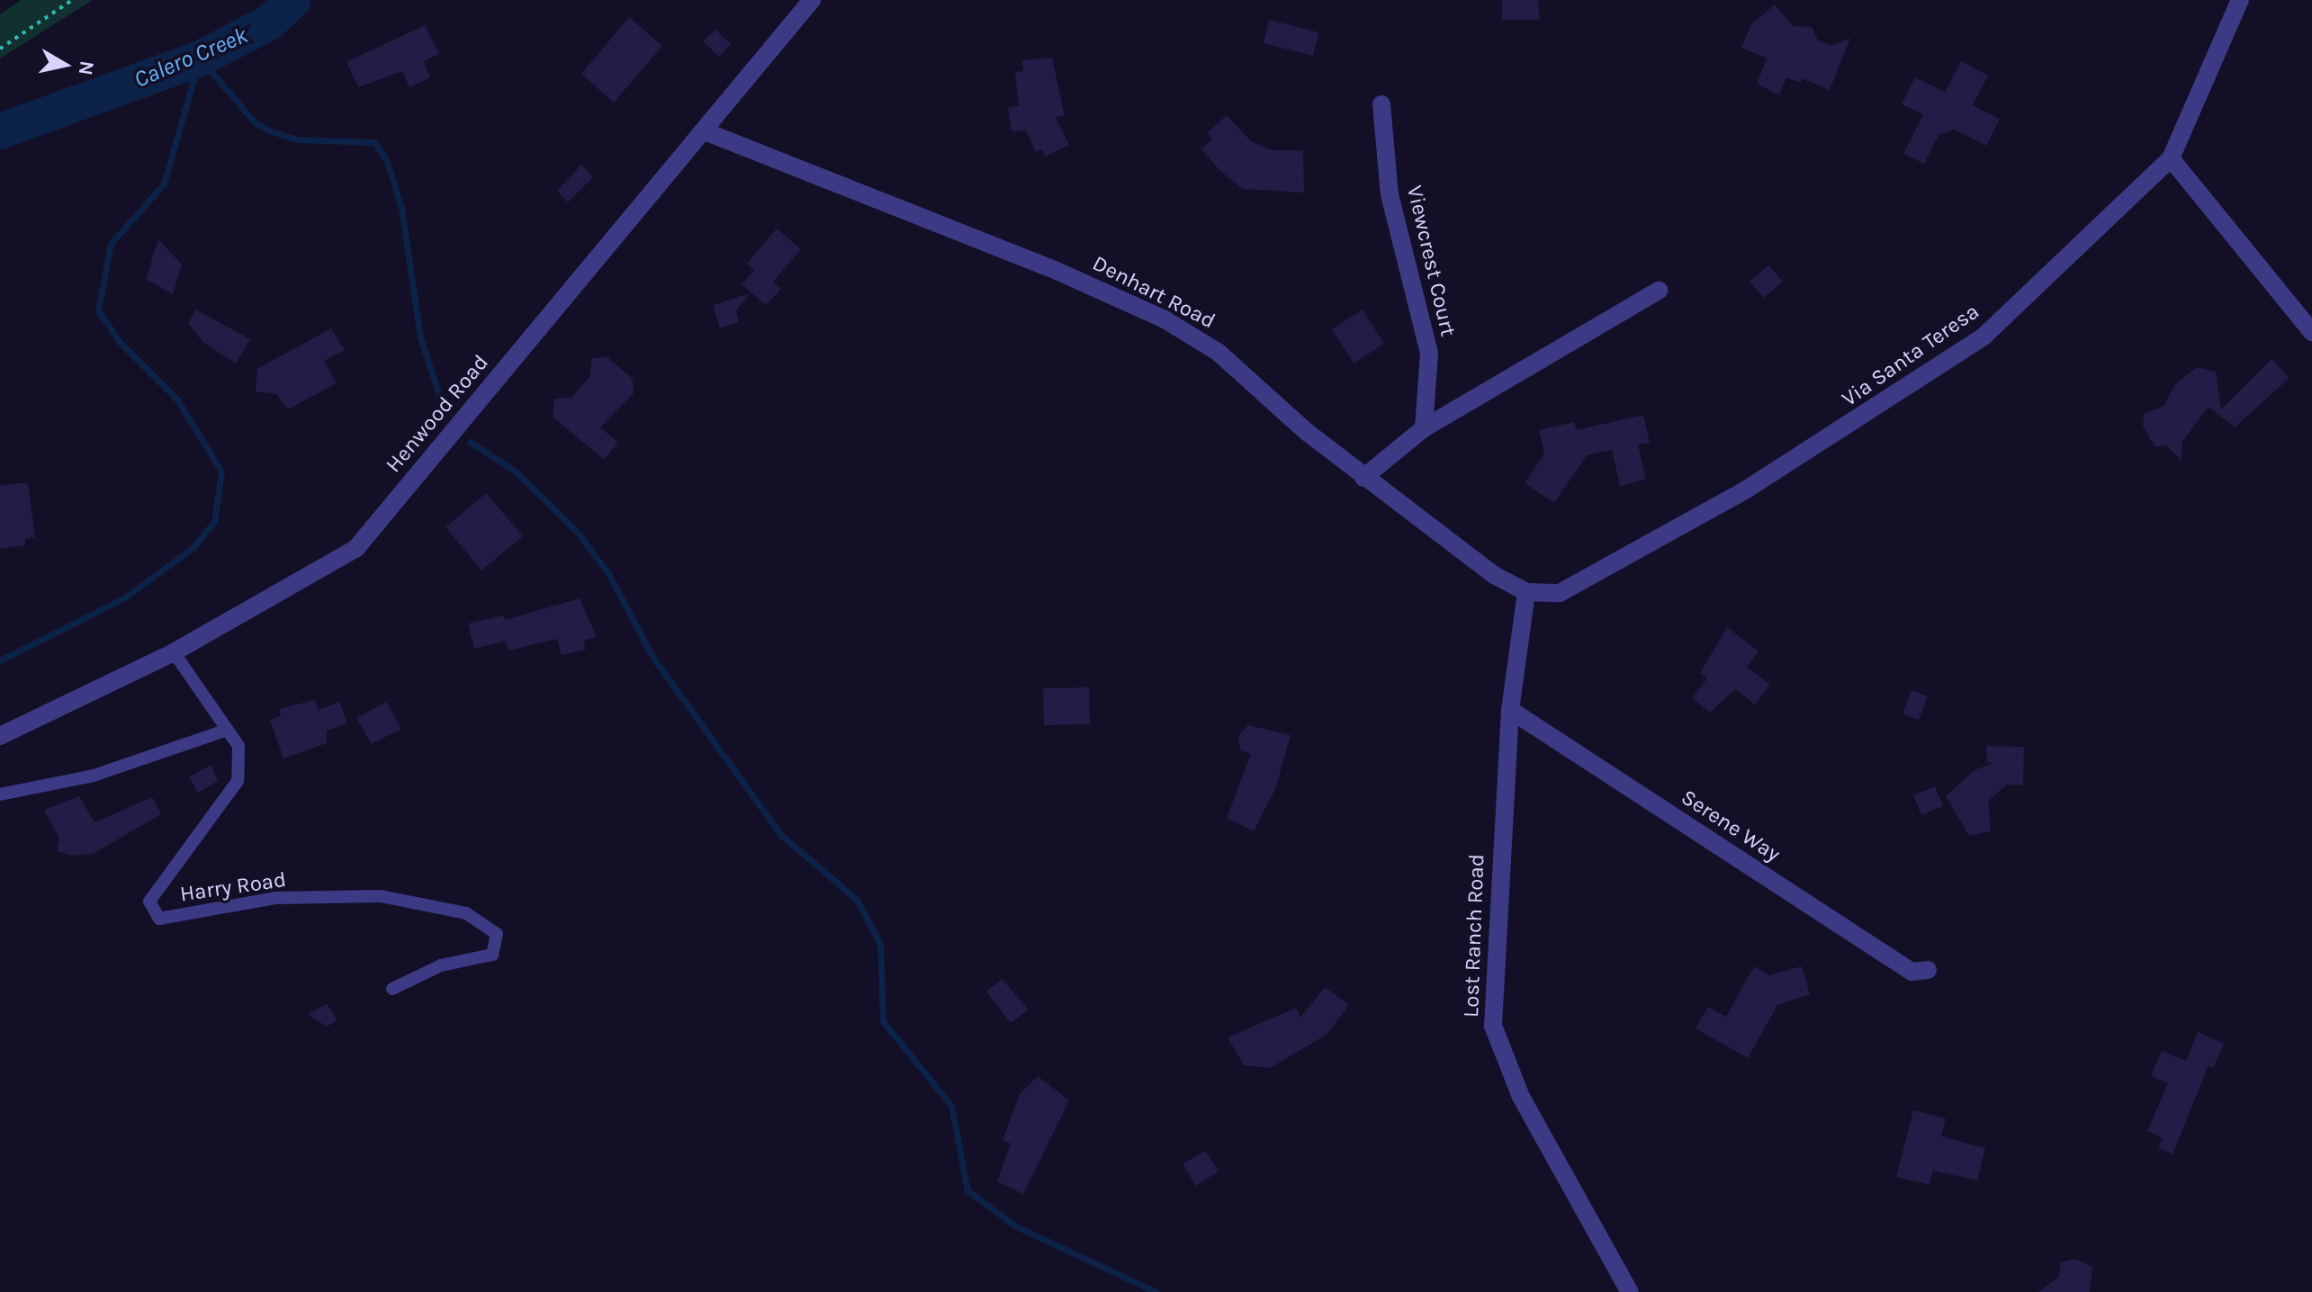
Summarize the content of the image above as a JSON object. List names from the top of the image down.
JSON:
{
  "streets": {
    "street": [
      "Viewcrest Court",
      "Denhart Road",
      "Via Santa Teresa",
      "Henwood Road",
      "Serene Way",
      "Lost Ranch Road"
    ],
    "lane": ["Harry Road"]
  },
  "crossings": [
    ["Denhart Road", "Via Santa Teresa"],
    ["Denhart Road", "Henwood Road"],
    ["Denhart Road", "Lost Ranch Road"],
    ["Via Santa Teresa", "Lost Ranch Road"],
    ["Henwood Road", "Harry Road"],
    ["Serene Way", "Lost Ranch Road"]
  ],
  "water": ["Calero Creek"],
  "north": "right"
}
